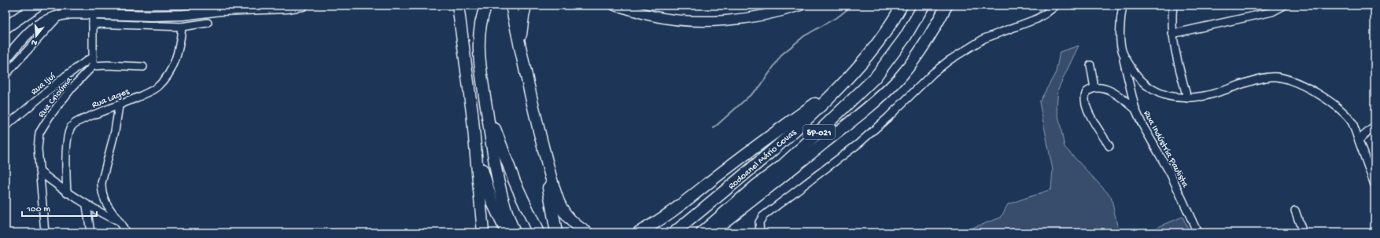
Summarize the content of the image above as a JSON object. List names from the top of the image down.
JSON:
{
  "streets": {
    "highway": ["SP-021", "Rodoanel Mário Covas"],
    "street": [
      "Rua Ijuí",
      "Rua Criciúma",
      "Rua Lages",
      "Rua Indústria Paulista"
    ]
  },
  "scale_bar": "100 m",
  "north": "bottom"
}
